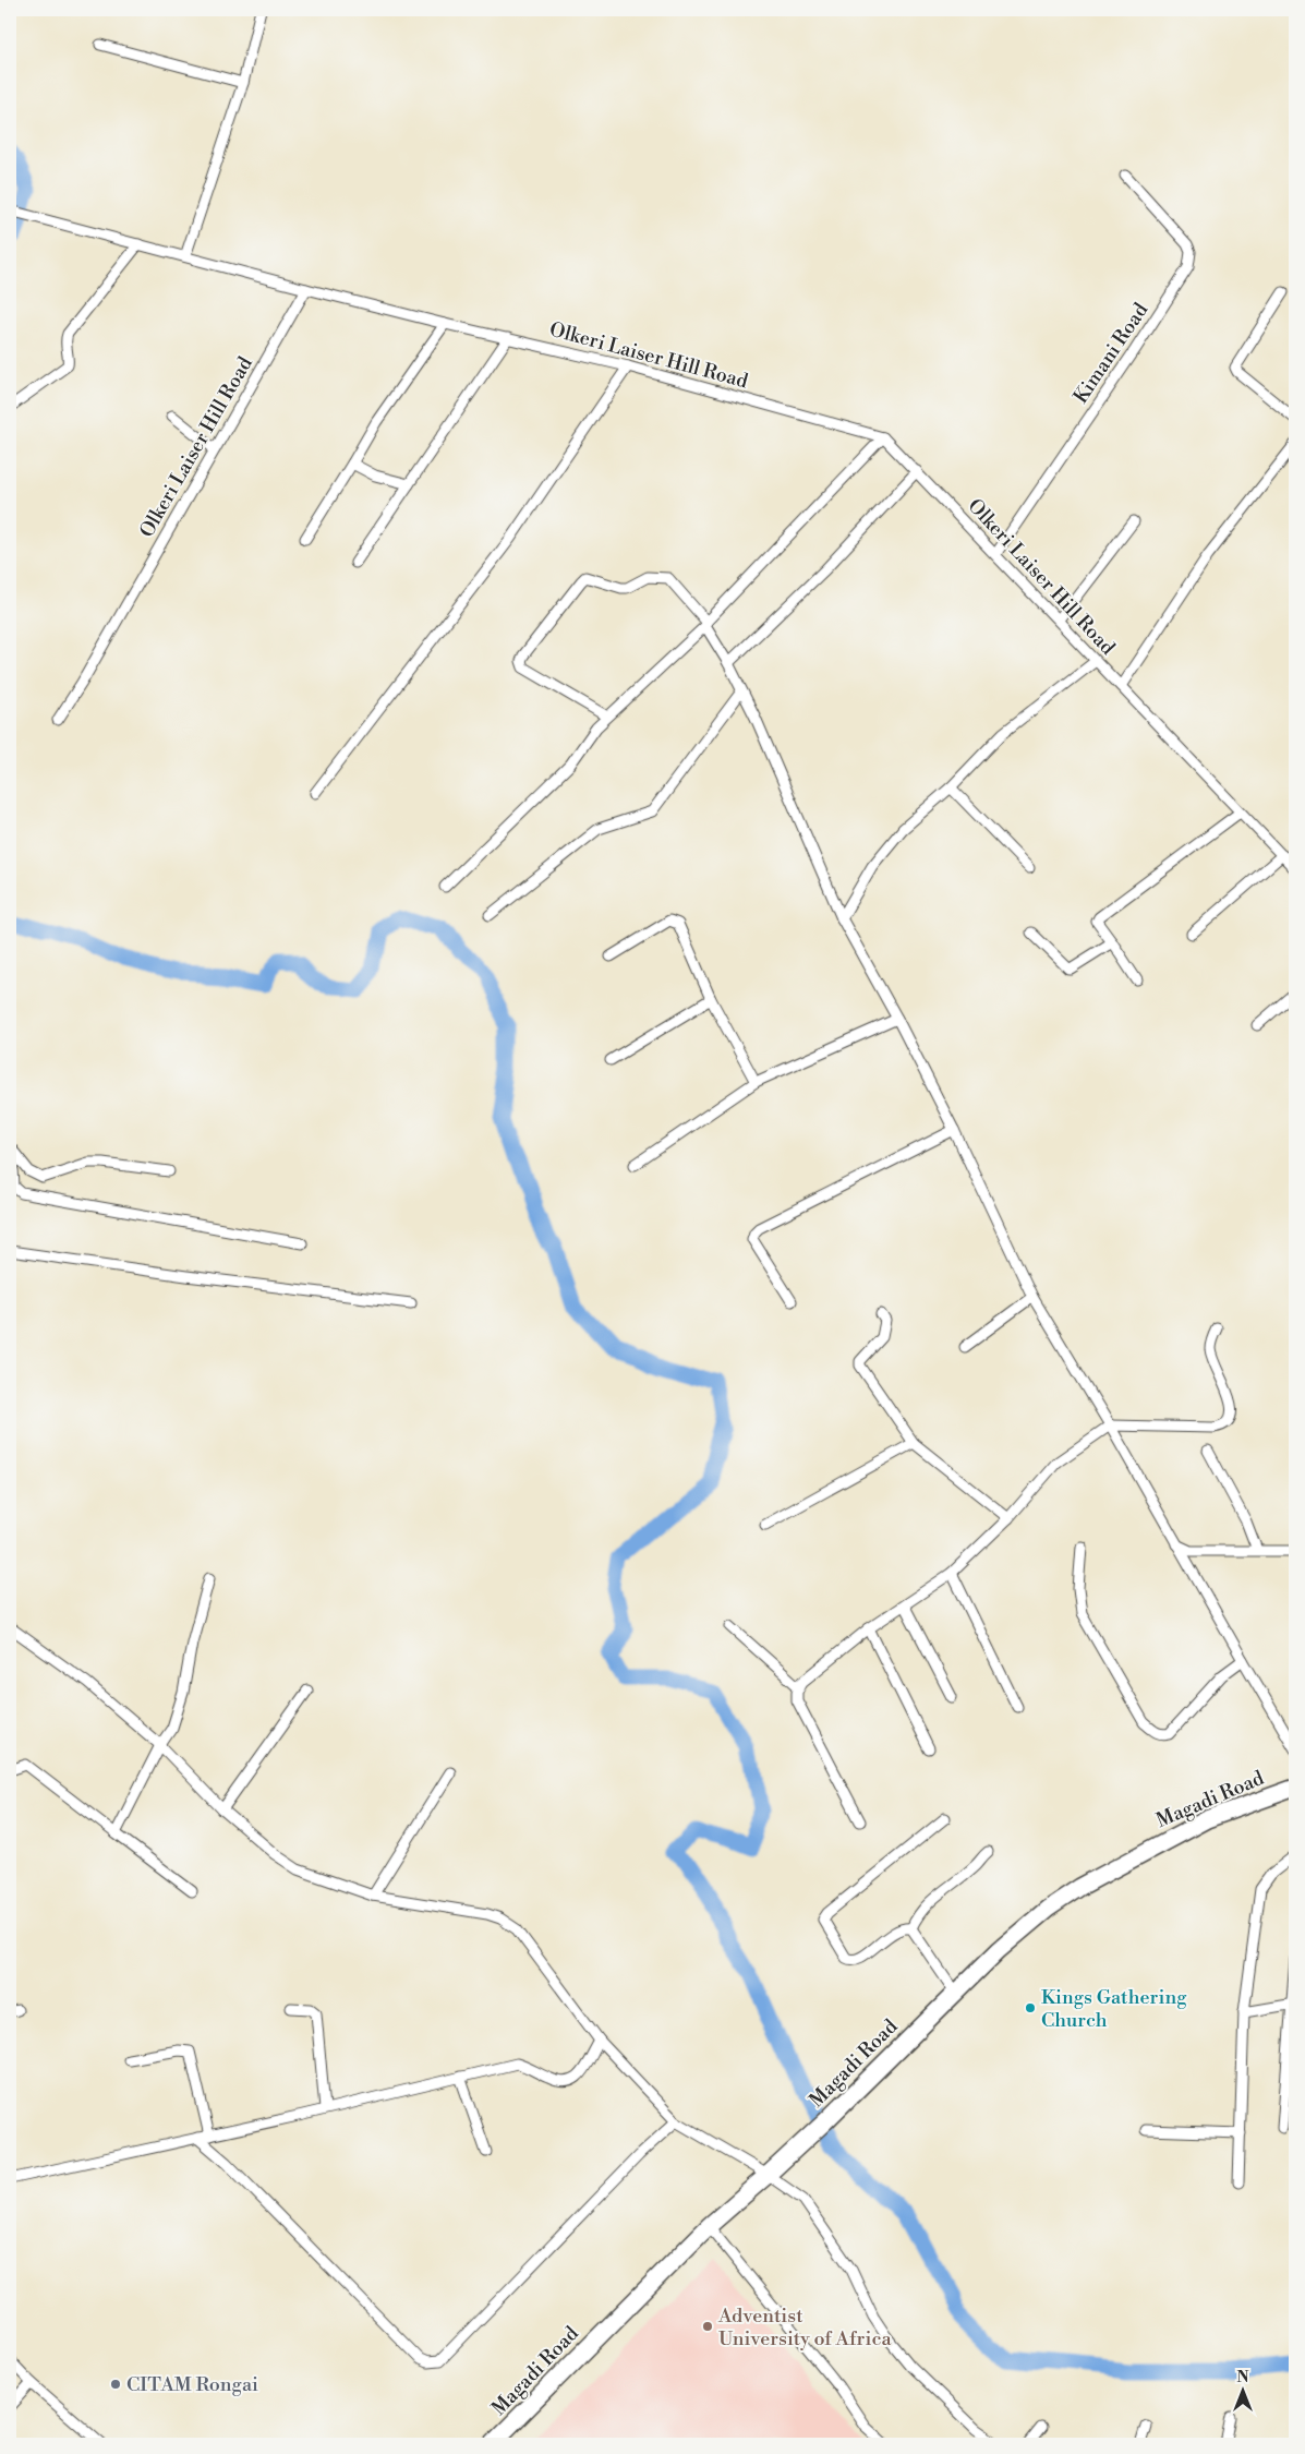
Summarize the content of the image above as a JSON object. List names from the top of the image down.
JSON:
{
  "streets": {
    "highway": ["Magadi Road"],
    "street": ["Kimani Road", "Olkeri Laiser Hill Road"]
  },
  "crossings": [
    ["Kimani Road", "Olkeri Laiser Hill Road"]
  ],
  "places": ["Kings Gathering Church", "Adventist University of Africa", "CITAM Rongai"],
  "north": "top"
}
